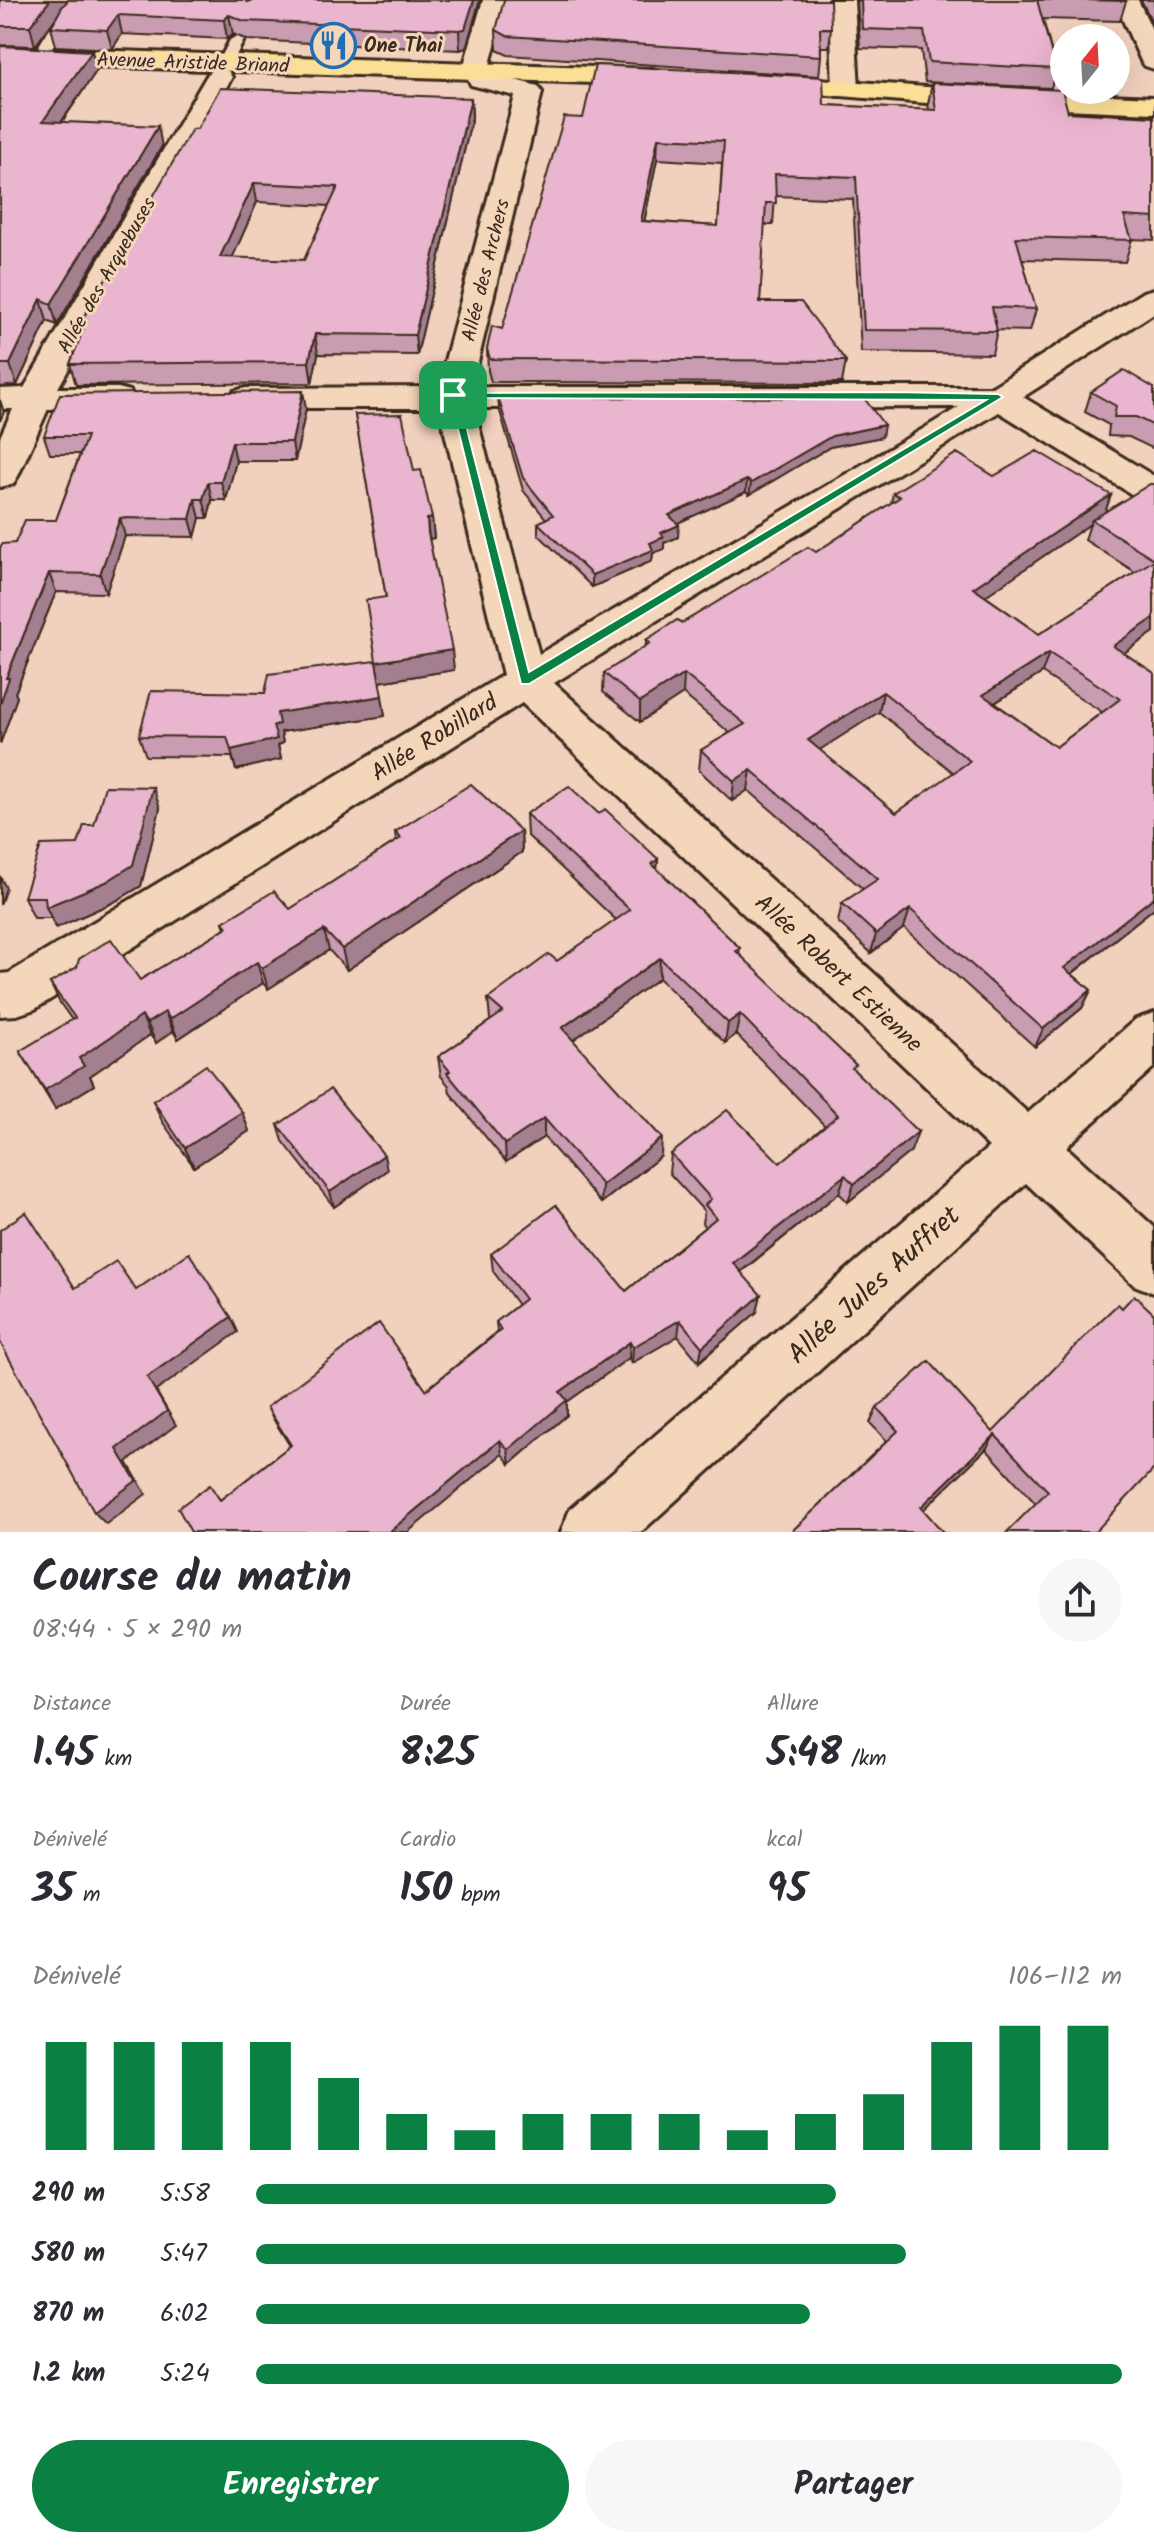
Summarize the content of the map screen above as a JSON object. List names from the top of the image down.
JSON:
{
  "streets": {
    "main road": ["Avenue Aristide Briand"],
    "street": [
      "Allée des Archers",
      "Allée des Arquebuses",
      "Allée Robillard",
      "Allée Robert Estienne",
      "Allée Jules Auffret"
    ]
  },
  "crossings": [
    ["Avenue Aristide Briand", "Allée des Archers"],
    ["Avenue Aristide Briand", "Allée des Arquebuses"],
    ["Allée des Archers", "Allée Robillard"],
    ["Allée des Archers", "Allée Robert Estienne"],
    ["Allée Robillard", "Allée Robert Estienne"],
    ["Allée Robert Estienne", "Allée Jules Auffret"]
  ],
  "places": {
    "restaurant": ["One Thai"]
  },
  "north": "top",
  "page": {
    "heading": ["Course du matin", "08:44 · 5 × 290 m"],
    "stats": [
      ["Distance", "1.45 km"],
      ["Durée", "8:25"],
      ["Allure", "5:48 /km"],
      ["Dénivelé", "35 m"],
      ["Cardio", "150 bpm"],
      ["kcal", "95"]
    ],
    "chart": ["Dénivelé", "106–112 m"],
    "list": [
      {
        "name": "290 m",
        "note": "5:58"
      },
      {
        "name": "580 m",
        "note": "5:47"
      },
      {
        "name": "870 m",
        "note": "6:02"
      },
      {
        "name": "1.2 km",
        "note": "5:24"
      }
    ],
    "buttons": ["Enregistrer", "Partager"]
  }
}
